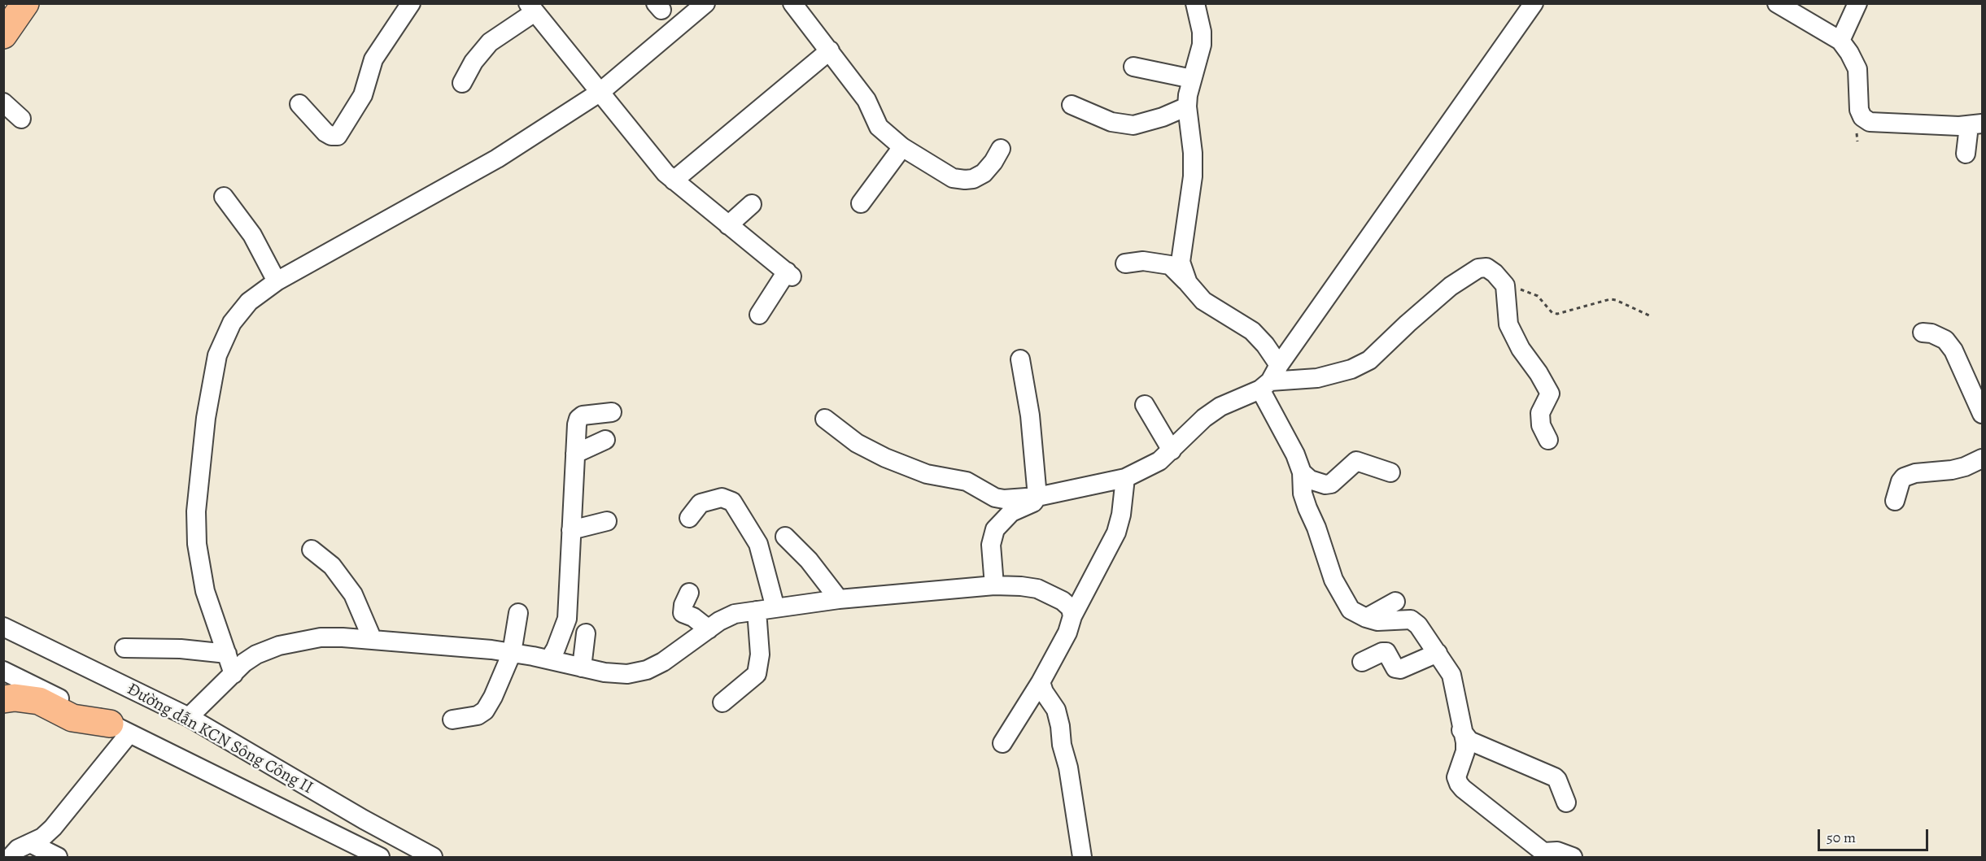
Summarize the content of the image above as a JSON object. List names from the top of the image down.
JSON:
{
  "streets": {
    "street": ["Đường dẫn KCN Sông Công II"]
  },
  "scale_bar": "50 m"
}
